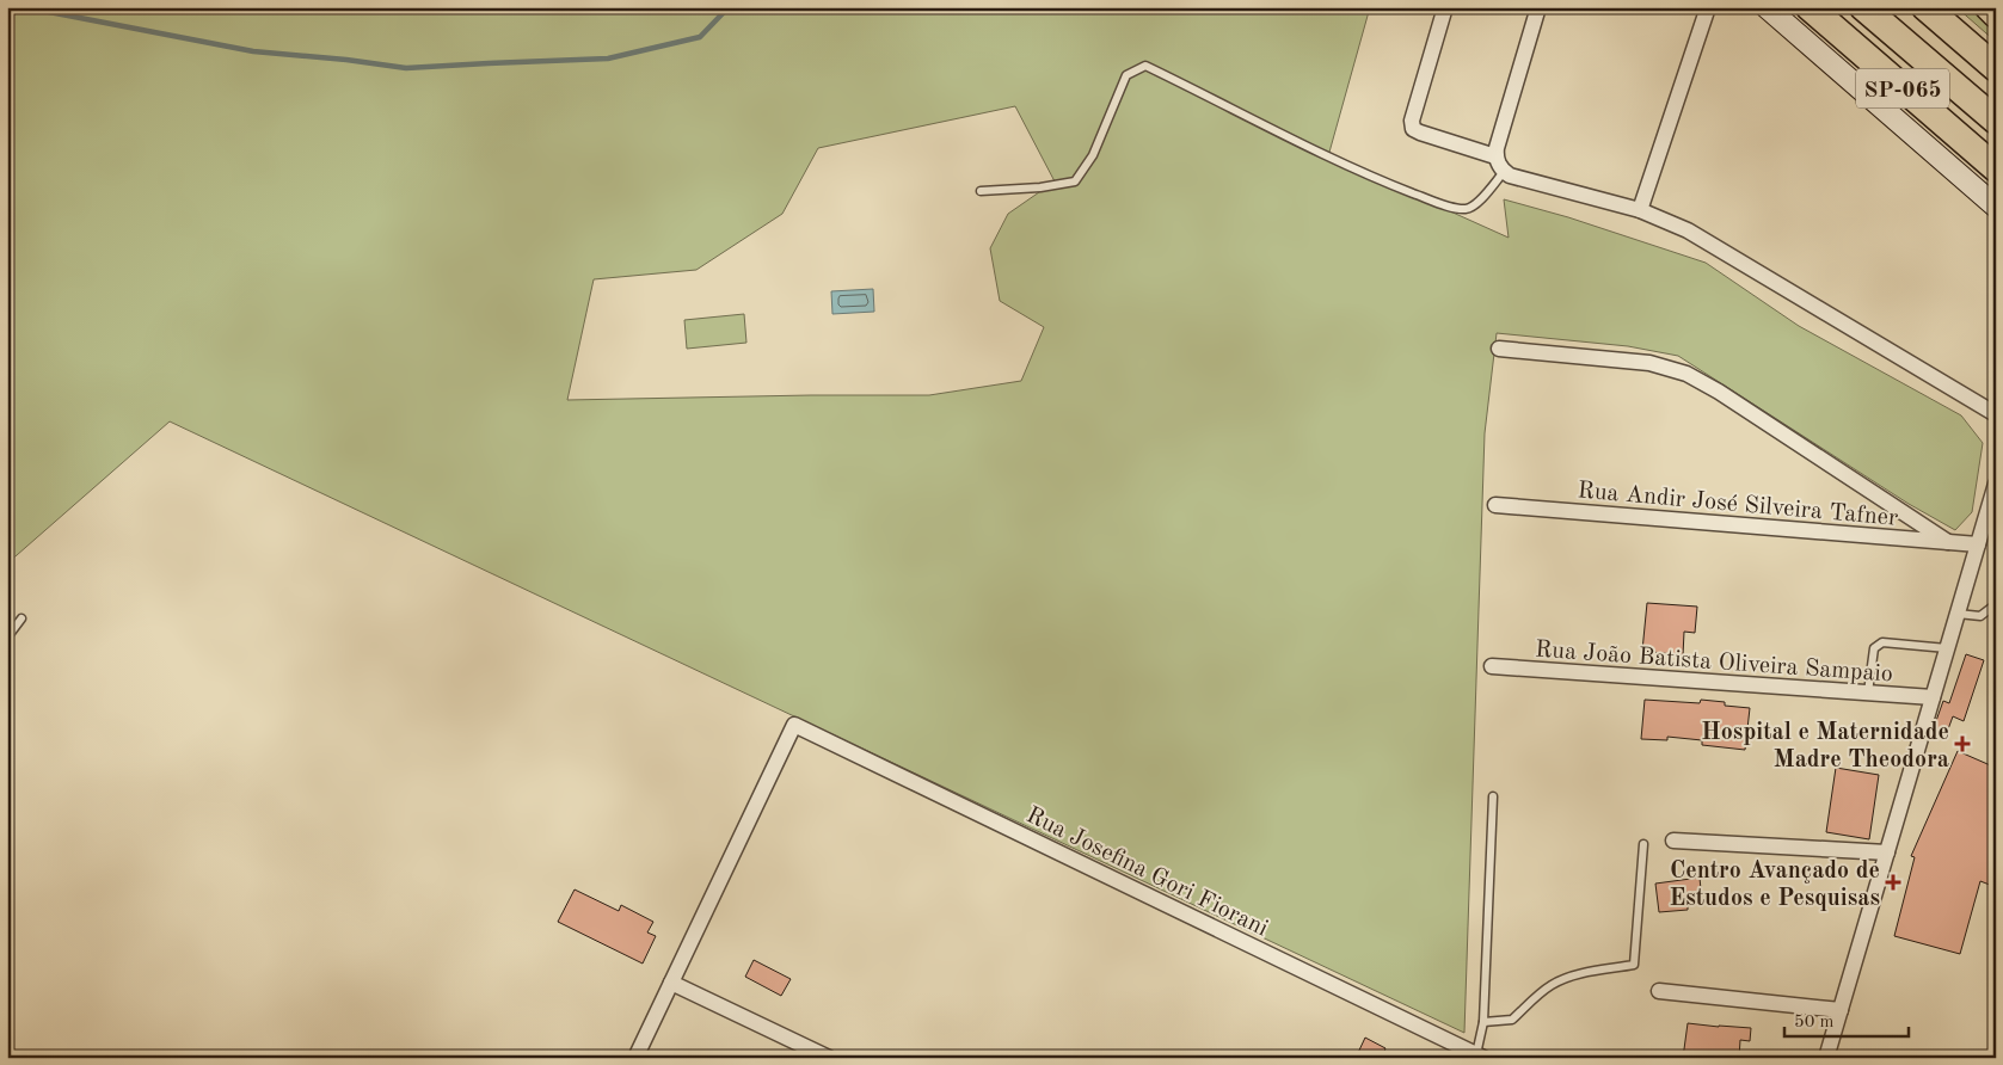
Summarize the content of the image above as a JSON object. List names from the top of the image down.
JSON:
{
  "streets": {
    "highway": ["SP-065"],
    "street": ["Rua Andir José Silveira Tafner", "Rua João Batista Oliveira Sampaio", "Rua Josefina Gori Fiorani"]
  },
  "places": {
    "health": ["Hospital e Maternidade Madre Theodora", "Centro Avançado de Estudos e Pesquisas"]
  },
  "scale_bar": "50 m"
}
